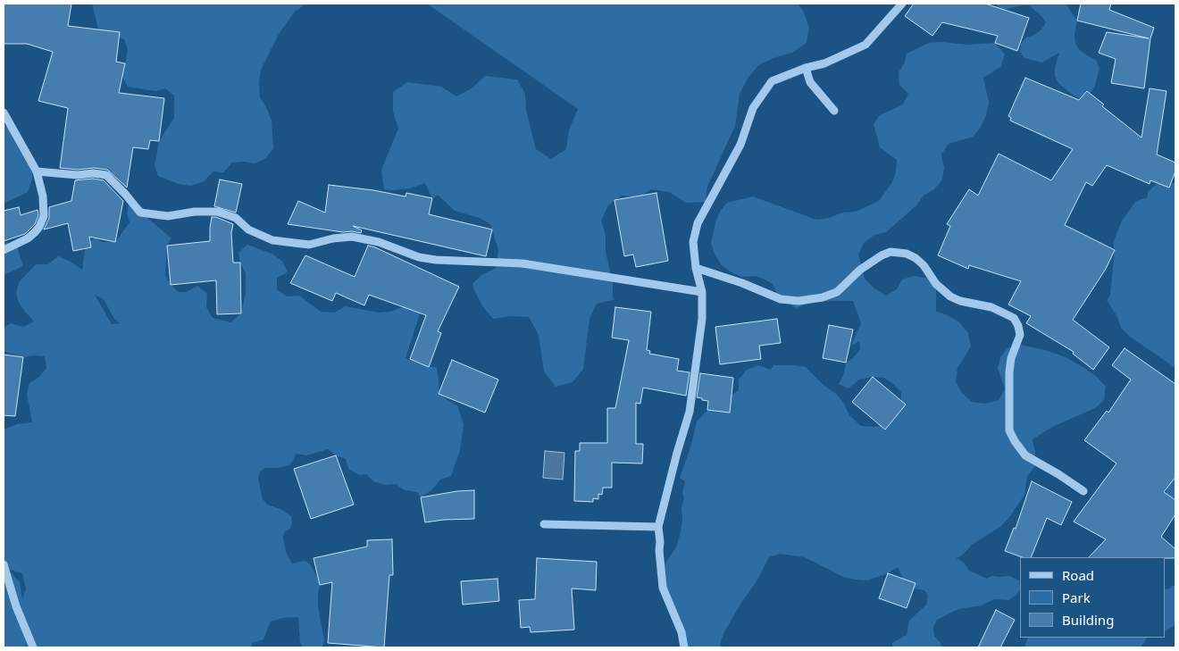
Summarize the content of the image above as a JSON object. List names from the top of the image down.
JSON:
{
  "legend": ["Road", "Park", "Building"]
}
